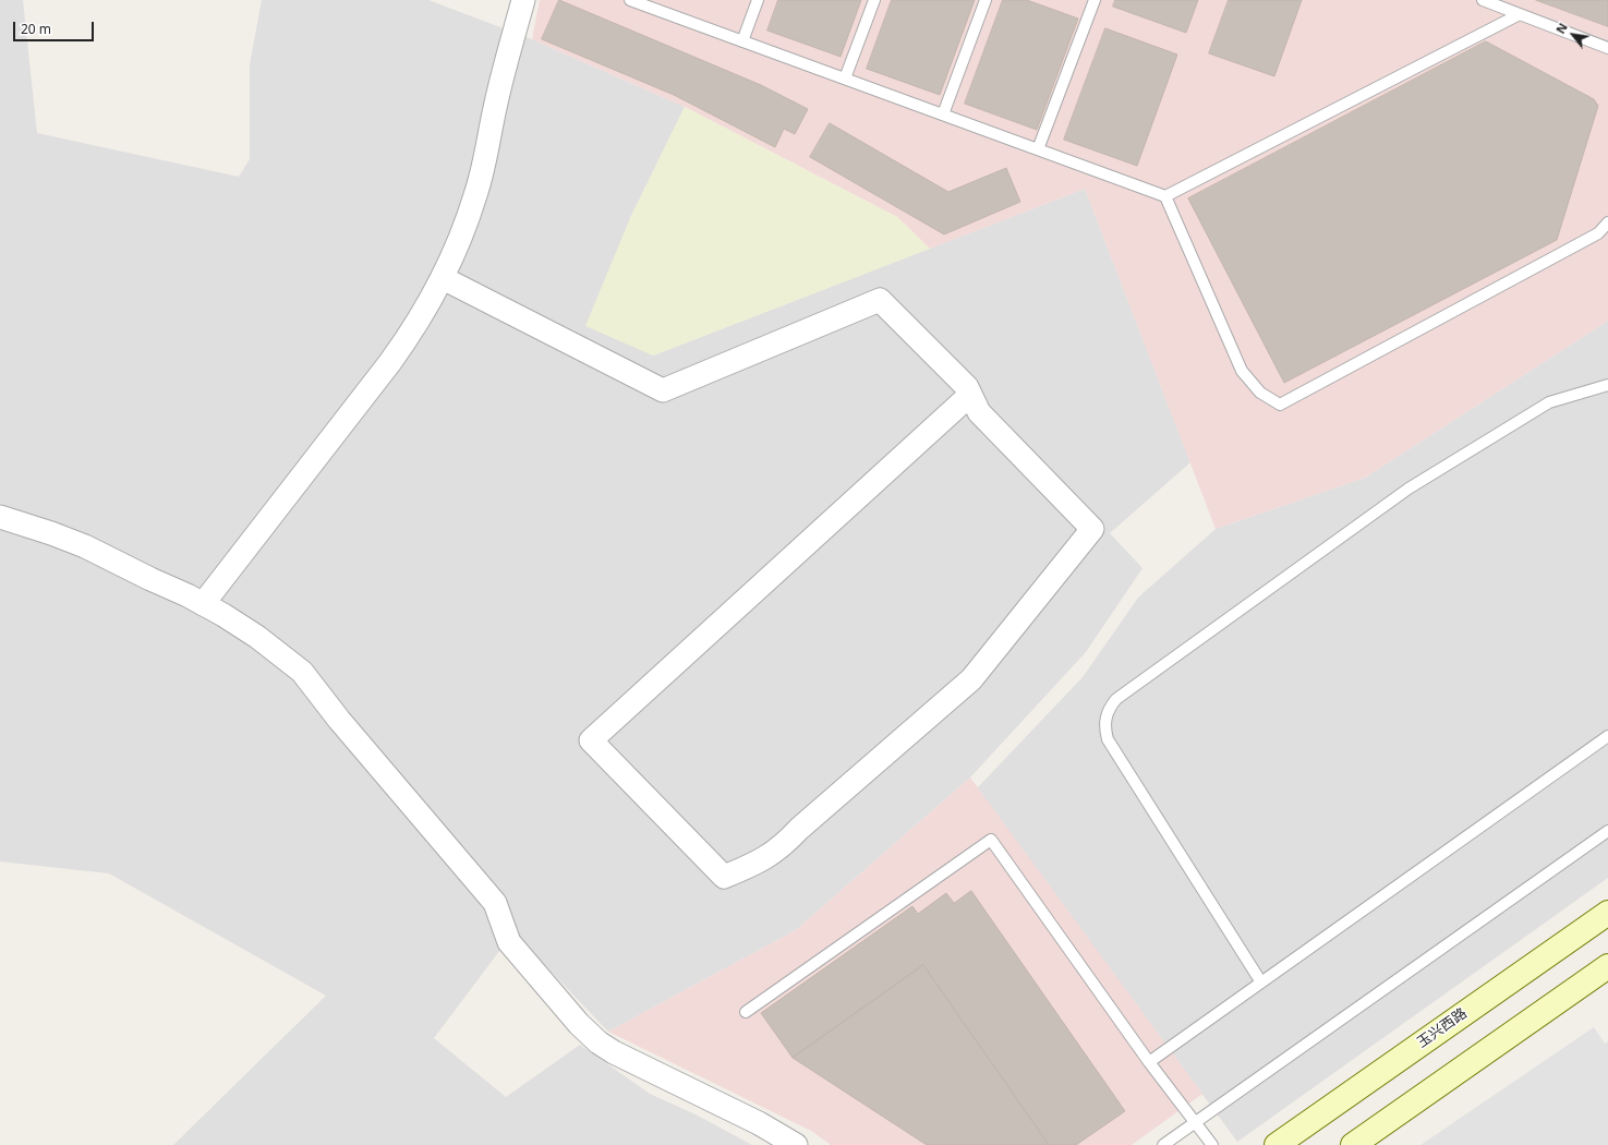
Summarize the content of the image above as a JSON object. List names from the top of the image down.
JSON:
{
  "streets": {
    "main road": ["玉兴西路"]
  },
  "scale_bar": "20 m",
  "north": "top left"
}
